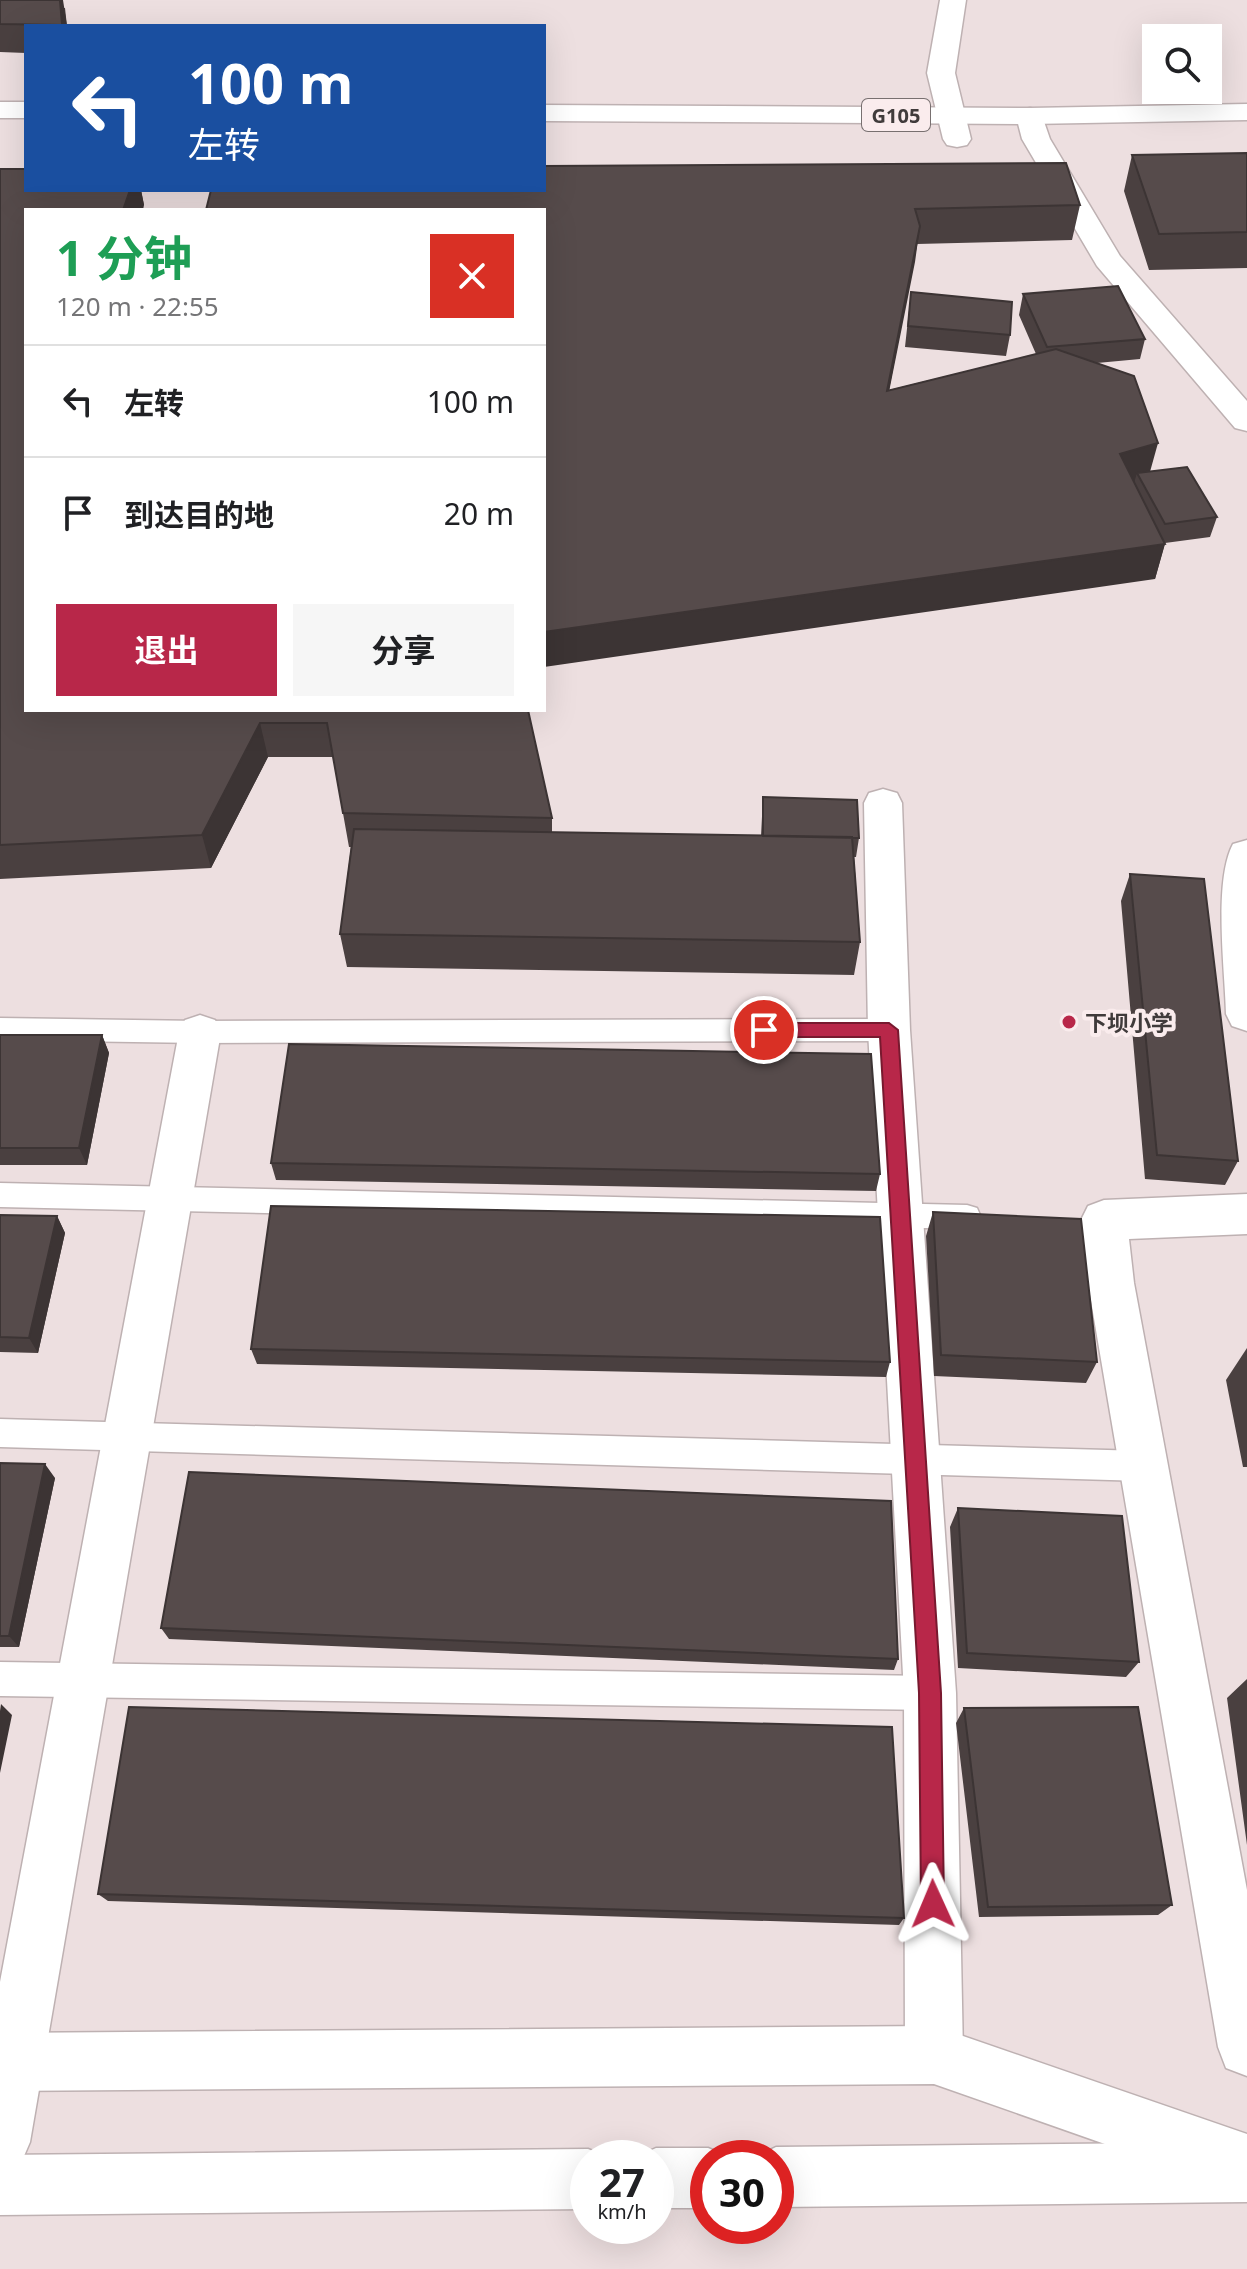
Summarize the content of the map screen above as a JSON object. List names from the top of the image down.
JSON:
{
  "streets": {
    "main road": ["G105"]
  },
  "places": ["下坝小学"],
  "page": {
    "turn": ["100 m", "左转"],
    "heading": ["1 分钟", "120 m · 22:55"],
    "list": [
      {
        "name": "左转",
        "value": "100 m"
      },
      {
        "name": "到达目的地",
        "value": "20 m"
      }
    ],
    "buttons": ["退出", "分享"],
    "speed": "27 km/h",
    "limit": "30"
  }
}
